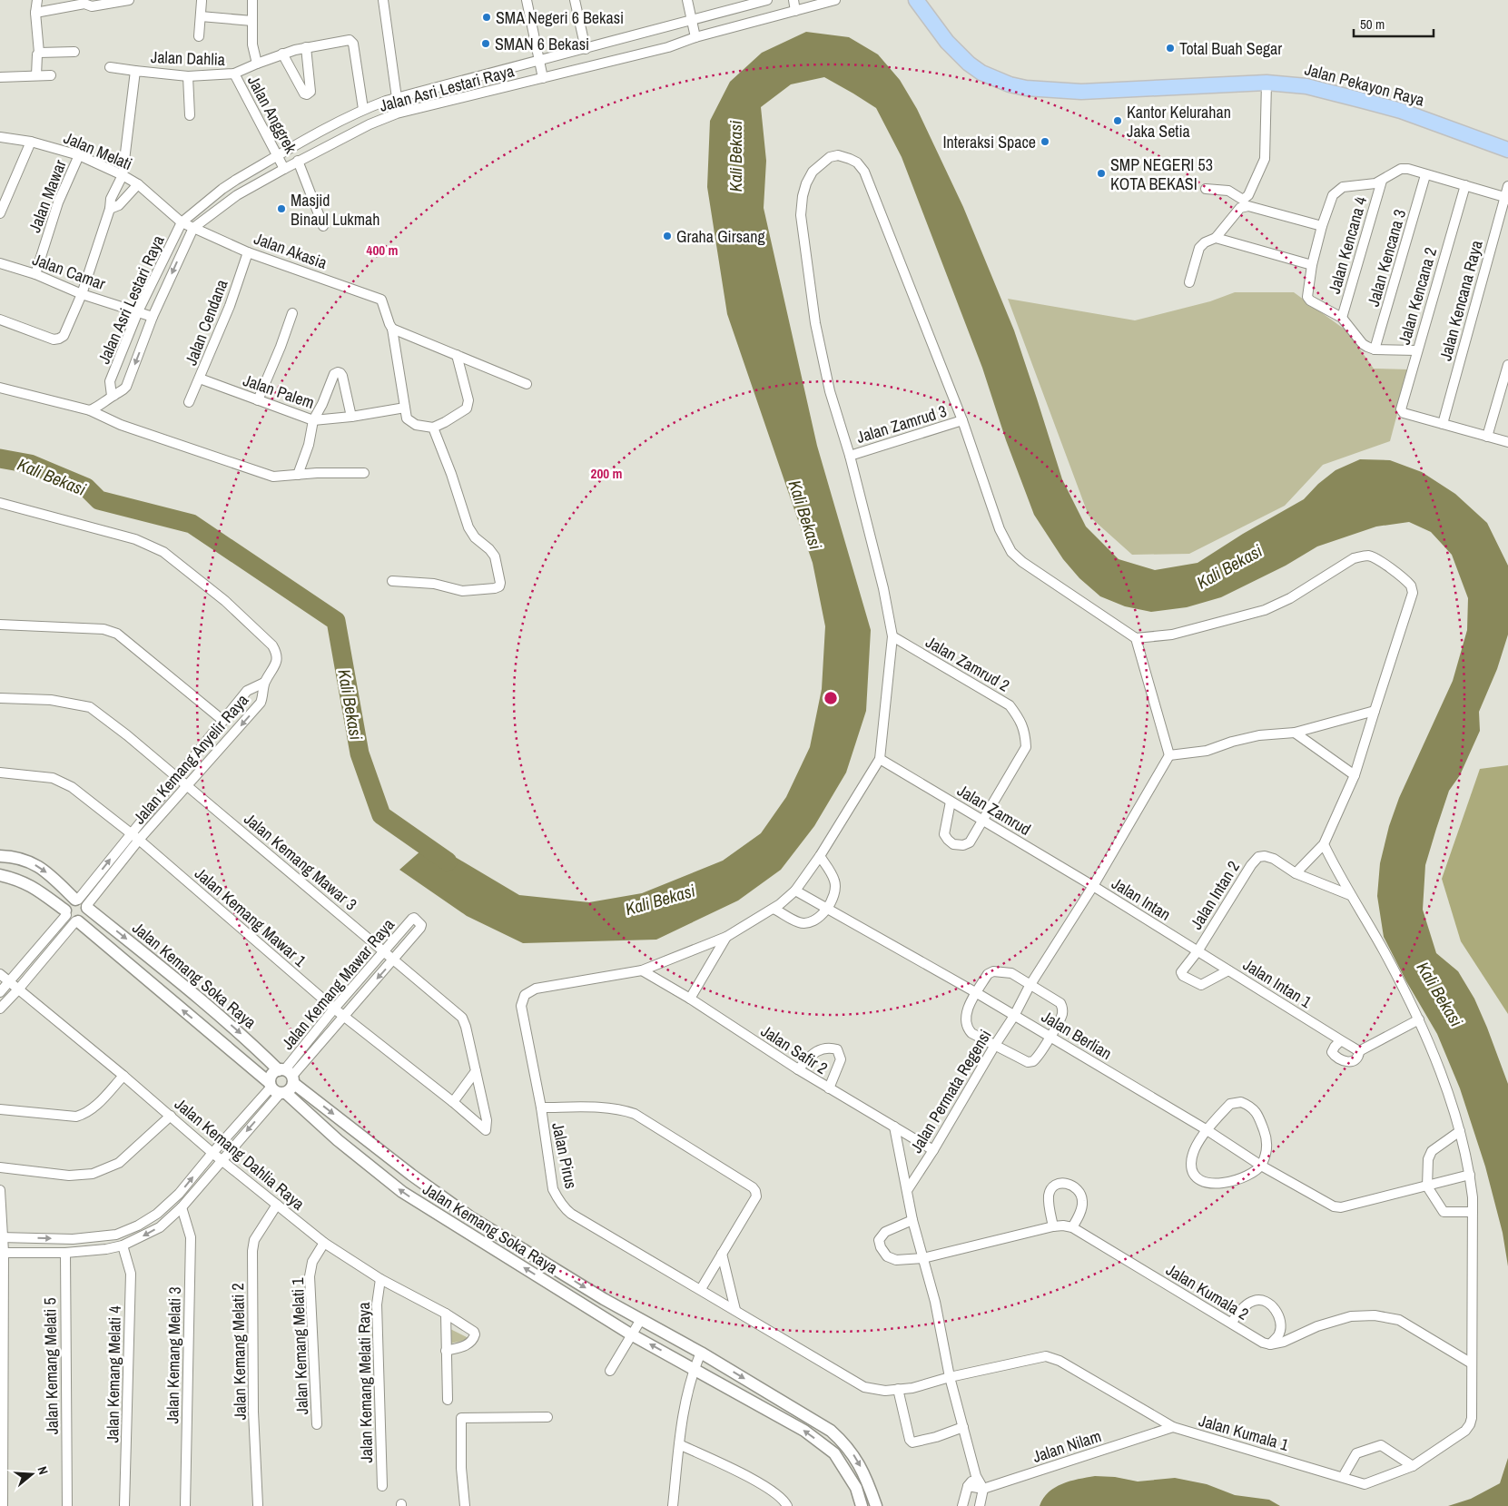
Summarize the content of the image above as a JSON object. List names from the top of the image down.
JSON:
{
  "streets": {
    "main road": ["Jalan Pekayon Raya"],
    "street": [
      "Jalan Dahlia",
      "Jalan Asri Lestari Raya",
      "Jalan Anggrek",
      "Jalan Melati",
      "Jalan Mawar",
      "Jalan Kencana 4",
      "Jalan Akasia",
      "Jalan Kencana 3",
      "Jalan Camar",
      "Jalan Kencana 2",
      "Jalan Kencana Raya",
      "Jalan Cendana",
      "Jalan Palem",
      "Jalan Zamrud 3",
      "Jalan Zamrud 2",
      "Jalan Kemang Anyelir Raya",
      "Jalan Zamrud",
      "Jalan Kemang Mawar 3",
      "Jalan Intan 2",
      "Jalan Intan",
      "Jalan Kemang Mawar 1",
      "Jalan Kemang Soka Raya",
      "Jalan Intan 1",
      "Jalan Kemang Mawar Raya",
      "Jalan Berlian",
      "Jalan Safir 2",
      "Jalan Permata Regensi",
      "Jalan Kemang Dahlia Raya",
      "Jalan Pirus",
      "Jalan Kumala 2",
      "Jalan Kemang Melati 1",
      "Jalan Kemang Melati 2",
      "Jalan Kemang Melati 3",
      "Jalan Kemang Melati 5",
      "Jalan Kemang Melati 4",
      "Jalan Kemang Melati Raya",
      "Jalan Kumala 1",
      "Jalan Nilam"
    ]
  },
  "crossings": [
    ["Jalan Dahlia", "Jalan Asri Lestari Raya"],
    ["Jalan Dahlia", "Jalan Anggrek"],
    ["Jalan Dahlia", "Jalan Melati"],
    ["Jalan Dahlia", "Jalan Camar"],
    ["Jalan Asri Lestari Raya", "Jalan Anggrek"],
    ["Jalan Asri Lestari Raya", "Jalan Melati"],
    ["Jalan Asri Lestari Raya", "Jalan Akasia"],
    ["Jalan Asri Lestari Raya", "Jalan Camar"],
    ["Jalan Melati", "Jalan Mawar"],
    ["Jalan Melati", "Jalan Akasia"],
    ["Jalan Mawar", "Jalan Camar"],
    ["Jalan Akasia", "Jalan Cendana"],
    ["Jalan Kencana 2", "Jalan Kencana Raya"],
    ["Jalan Cendana", "Jalan Palem"],
    ["Jalan Zamrud 2", "Jalan Zamrud"],
    ["Jalan Kemang Anyelir Raya", "Jalan Kemang Mawar 3"],
    ["Jalan Kemang Anyelir Raya", "Jalan Kemang Mawar 1"],
    ["Jalan Kemang Anyelir Raya", "Jalan Kemang Soka Raya"],
    ["Jalan Zamrud", "Jalan Intan"],
    ["Jalan Zamrud", "Jalan Permata Regensi"],
    ["Jalan Zamrud", "Jalan Pirus"],
    ["Jalan Kemang Mawar 3", "Jalan Kemang Mawar 1"],
    ["Jalan Kemang Mawar 3", "Jalan Kemang Mawar Raya"],
    ["Jalan Intan 2", "Jalan Intan"],
    ["Jalan Intan 2", "Jalan Intan 1"],
    ["Jalan Intan", "Jalan Intan 1"],
    ["Jalan Intan", "Jalan Permata Regensi"],
    ["Jalan Kemang Mawar 1", "Jalan Kemang Mawar Raya"],
    ["Jalan Kemang Soka Raya", "Jalan Kemang Mawar Raya"],
    ["Jalan Berlian", "Jalan Permata Regensi"],
    ["Jalan Berlian", "Jalan Pirus"],
    ["Jalan Safir 2", "Jalan Permata Regensi"],
    ["Jalan Safir 2", "Jalan Pirus"],
    ["Jalan Kemang Dahlia Raya", "Jalan Kemang Melati 1"],
    ["Jalan Kemang Dahlia Raya", "Jalan Kemang Melati 2"],
    ["Jalan Kemang Dahlia Raya", "Jalan Kemang Melati Raya"],
    ["Jalan Pirus", "Jalan Kumala 1"],
    ["Jalan Kumala 1", "Jalan Nilam"]
  ],
  "water": ["Kali Bekasi"],
  "places": [
    "SMA Negeri 6 Bekasi",
    "SMAN 6 Bekasi",
    "Total Buah Segar",
    "Kantor Kelurahan Jaka Setia",
    "Interaksi Space",
    "SMP NEGERI 53 KOTA BEKASI",
    "Masjid Binaul Lukmah",
    "Graha Girsang"
  ],
  "scale_bar": "50 m",
  "north": "right",
  "rings": ["400 m", "200 m"]
}
